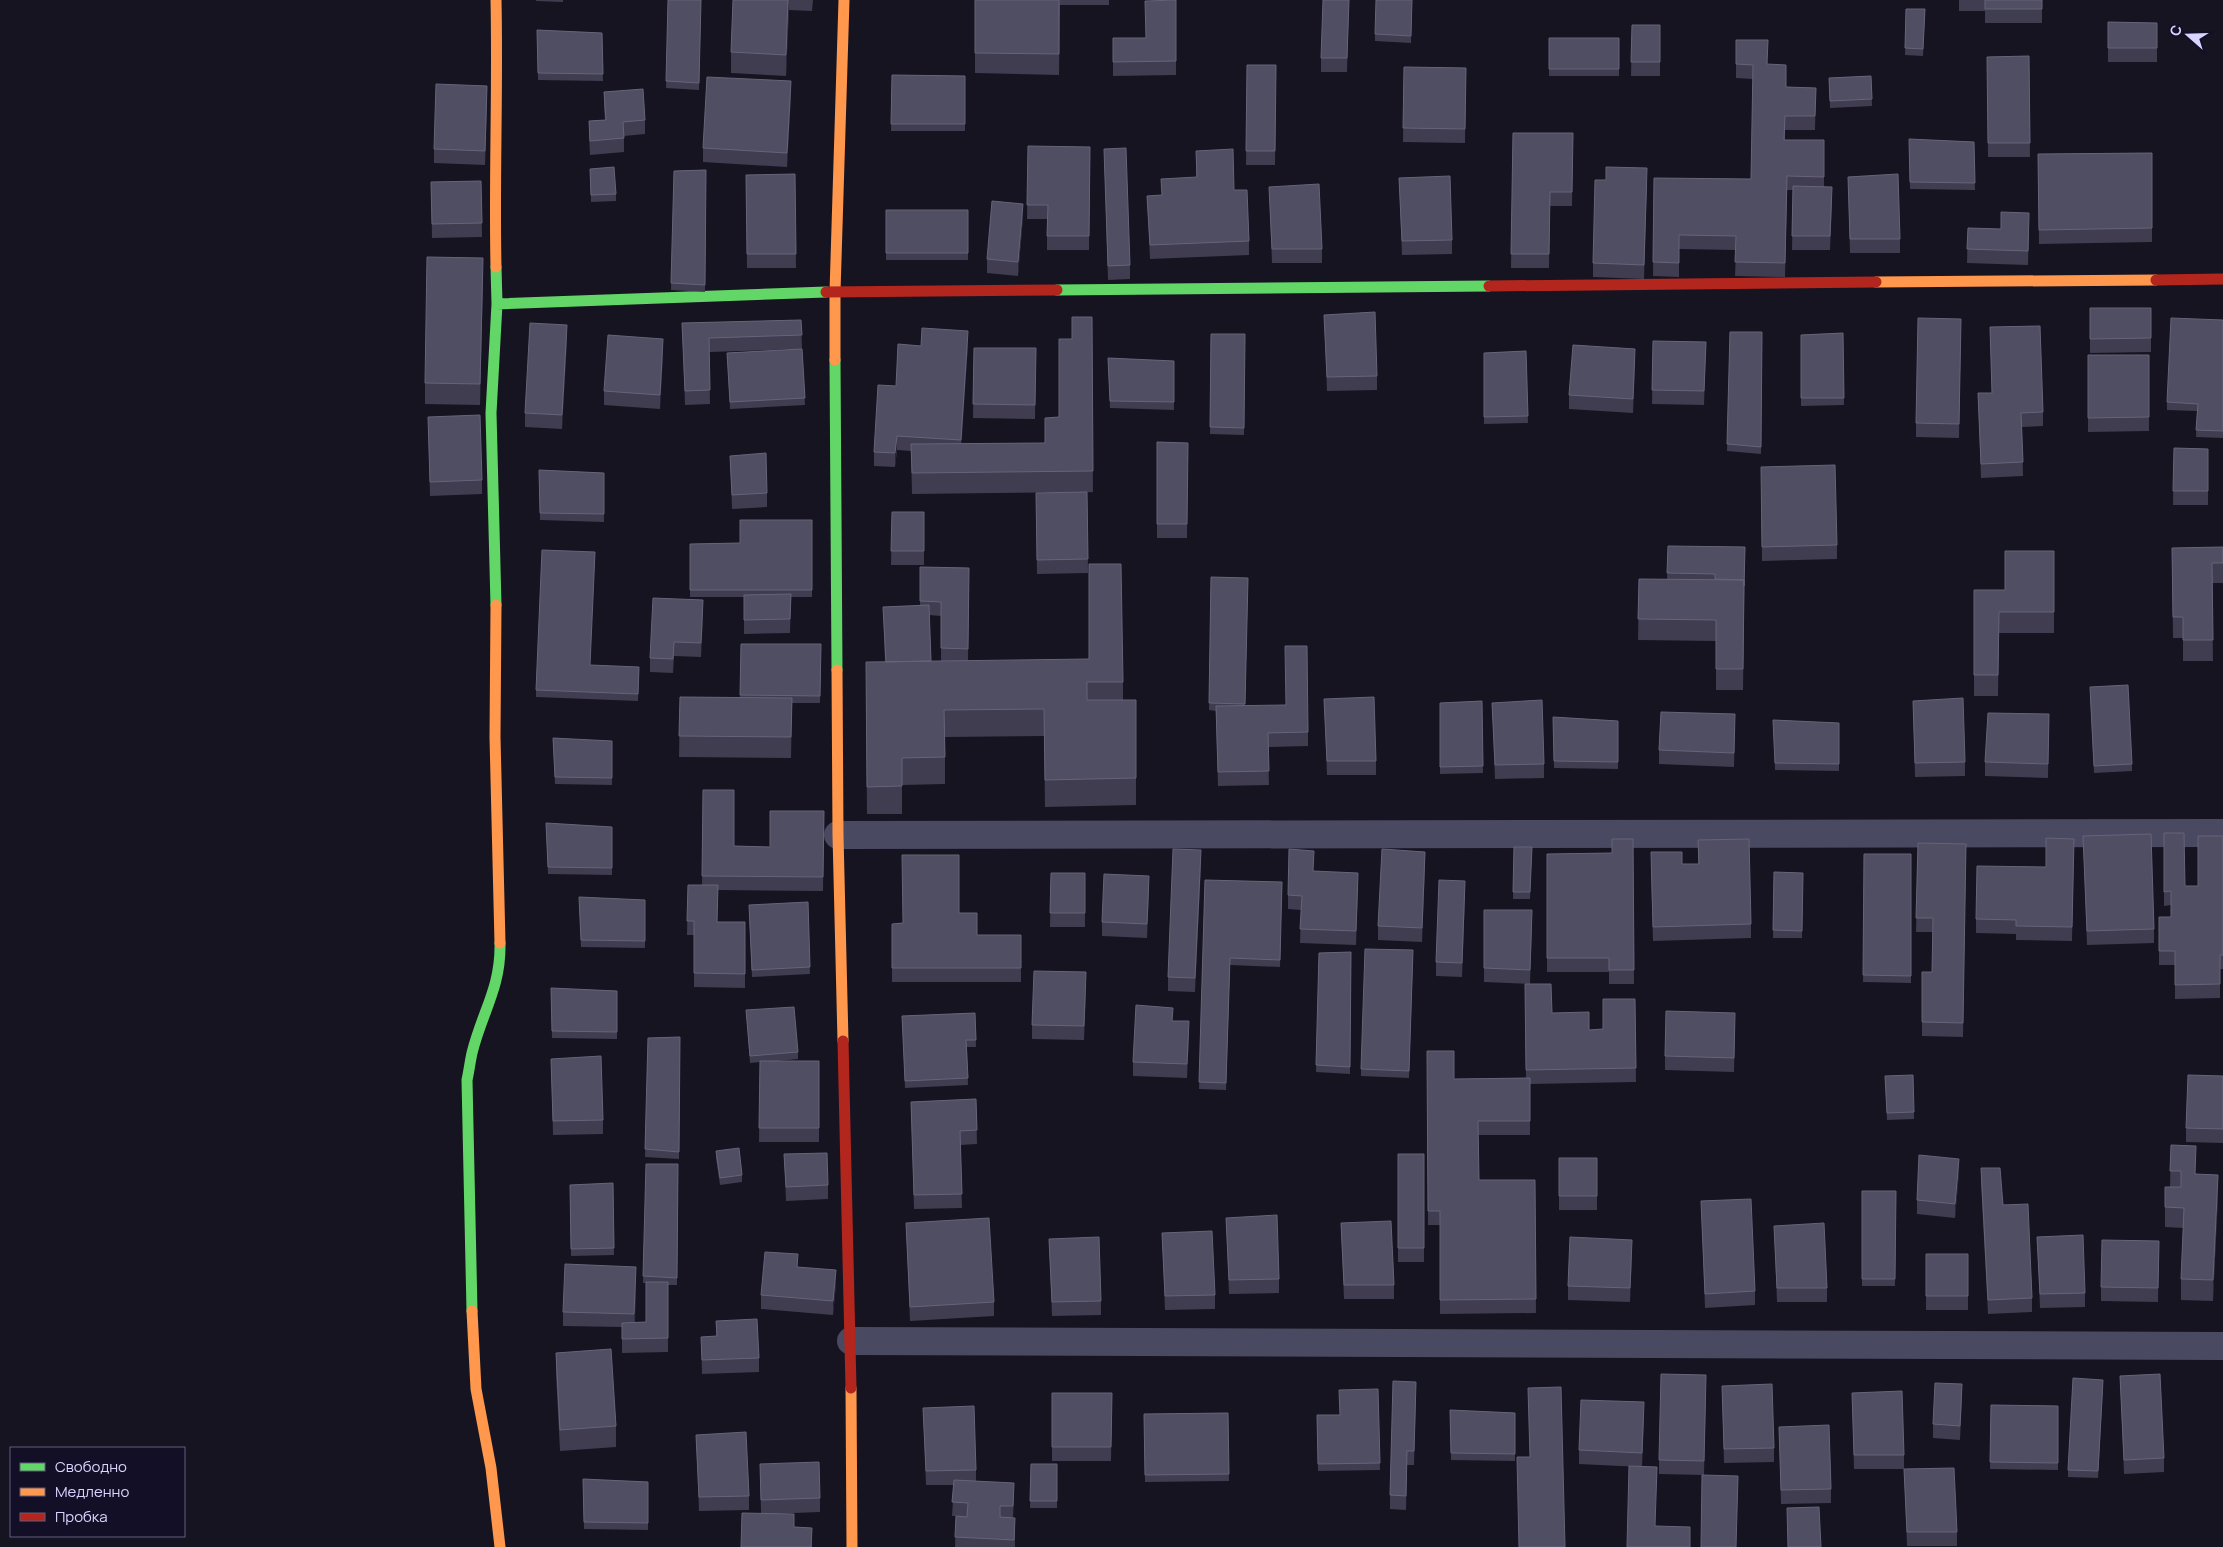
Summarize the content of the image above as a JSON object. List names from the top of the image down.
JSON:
{
  "legend": ["Свободно", "Медленно", "Пробка"],
  "north": "left"
}
